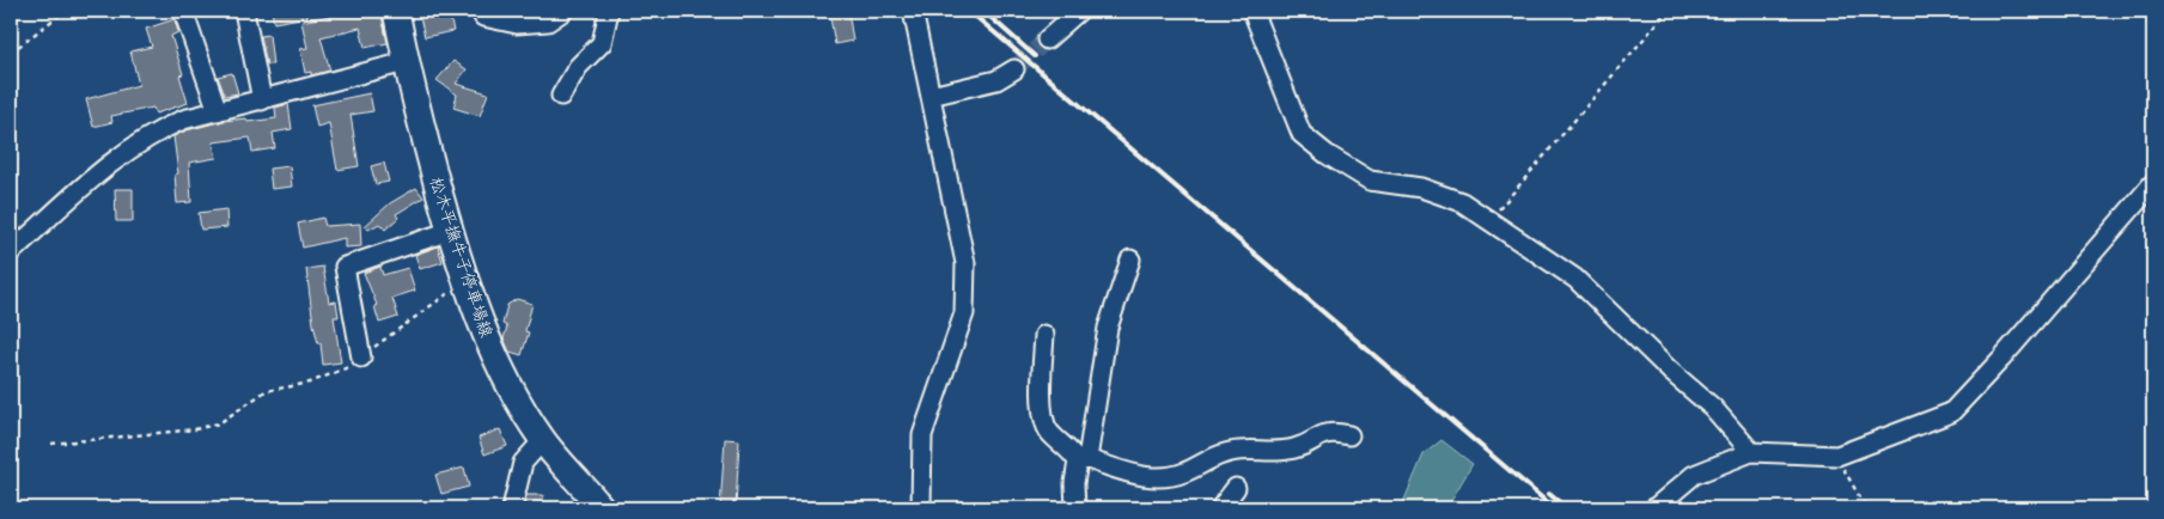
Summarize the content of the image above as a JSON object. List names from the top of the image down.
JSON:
{
  "streets": {
    "main road": ["松木平撫牛子停車場線"]
  }
}
